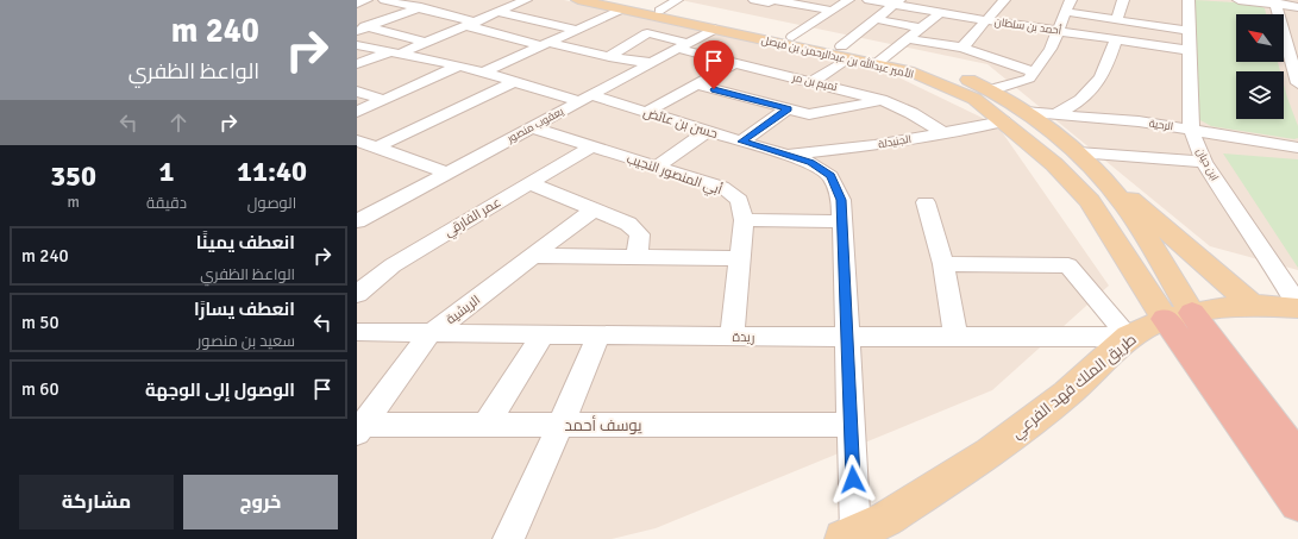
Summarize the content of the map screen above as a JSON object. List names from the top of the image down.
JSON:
{
  "streets": {
    "main road": ["الأمير عبدالله بن عبدالرحمن بن فيصل", "طريق الملك فهد الفرعي"],
    "street": [
      "أحمد بن سلطان",
      "تميم بن مر",
      "حسن بن عائض",
      "يعقوب منصور",
      "الرحية",
      "الجنيدلة",
      "ابن حيان",
      "أبي المنصور النجيب",
      "عمر الفارقي",
      "الريشية",
      "ريدة",
      "يوسف أحمد"
    ]
  },
  "crossings": [
    ["أحمد بن سلطان", "ابن حيان"],
    ["الأمير عبدالله بن عبدالرحمن بن فيصل", "يعقوب منصور"],
    ["الأمير عبدالله بن عبدالرحمن بن فيصل", "الرحية"],
    ["الأمير عبدالله بن عبدالرحمن بن فيصل", "الجنيدلة"],
    ["الأمير عبدالله بن عبدالرحمن بن فيصل", "طريق الملك فهد الفرعي"],
    ["تميم بن مر", "يعقوب منصور"],
    ["تميم بن مر", "الجنيدلة"],
    ["حسن بن عائض", "يعقوب منصور"],
    ["حسن بن عائض", "الجنيدلة"],
    ["حسن بن عائض", "ريدة"],
    ["حسن بن عائض", "طريق الملك فهد الفرعي"],
    ["حسن بن عائض", "يوسف أحمد"],
    ["يعقوب منصور", "أبي المنصور النجيب"],
    ["الرحية", "ابن حيان"],
    ["ابن حيان", "طريق الملك فهد الفرعي"],
    ["أبي المنصور النجيب", "عمر الفارقي"],
    ["أبي المنصور النجيب", "ريدة"],
    ["الريشية", "ريدة"],
    ["الريشية", "يوسف أحمد"],
    ["ريدة", "طريق الملك فهد الفرعي"]
  ],
  "north": "top left",
  "page": {
    "turn": ["240 m", "الواعظ الظفري"],
    "eta": [
      "11:40",
      "الوصول",
      "1",
      "دقيقة",
      "350",
      "m"
    ],
    "list": [
      {
        "name": "انعطف يمينًا",
        "note": "الواعظ الظفري",
        "value": "240 m"
      },
      {
        "name": "انعطف يسارًا",
        "note": "سعيد بن منصور",
        "value": "50 m"
      },
      {
        "name": "الوصول إلى الوجهة",
        "value": "60 m"
      }
    ],
    "buttons": ["خروج", "مشاركة"]
  }
}
